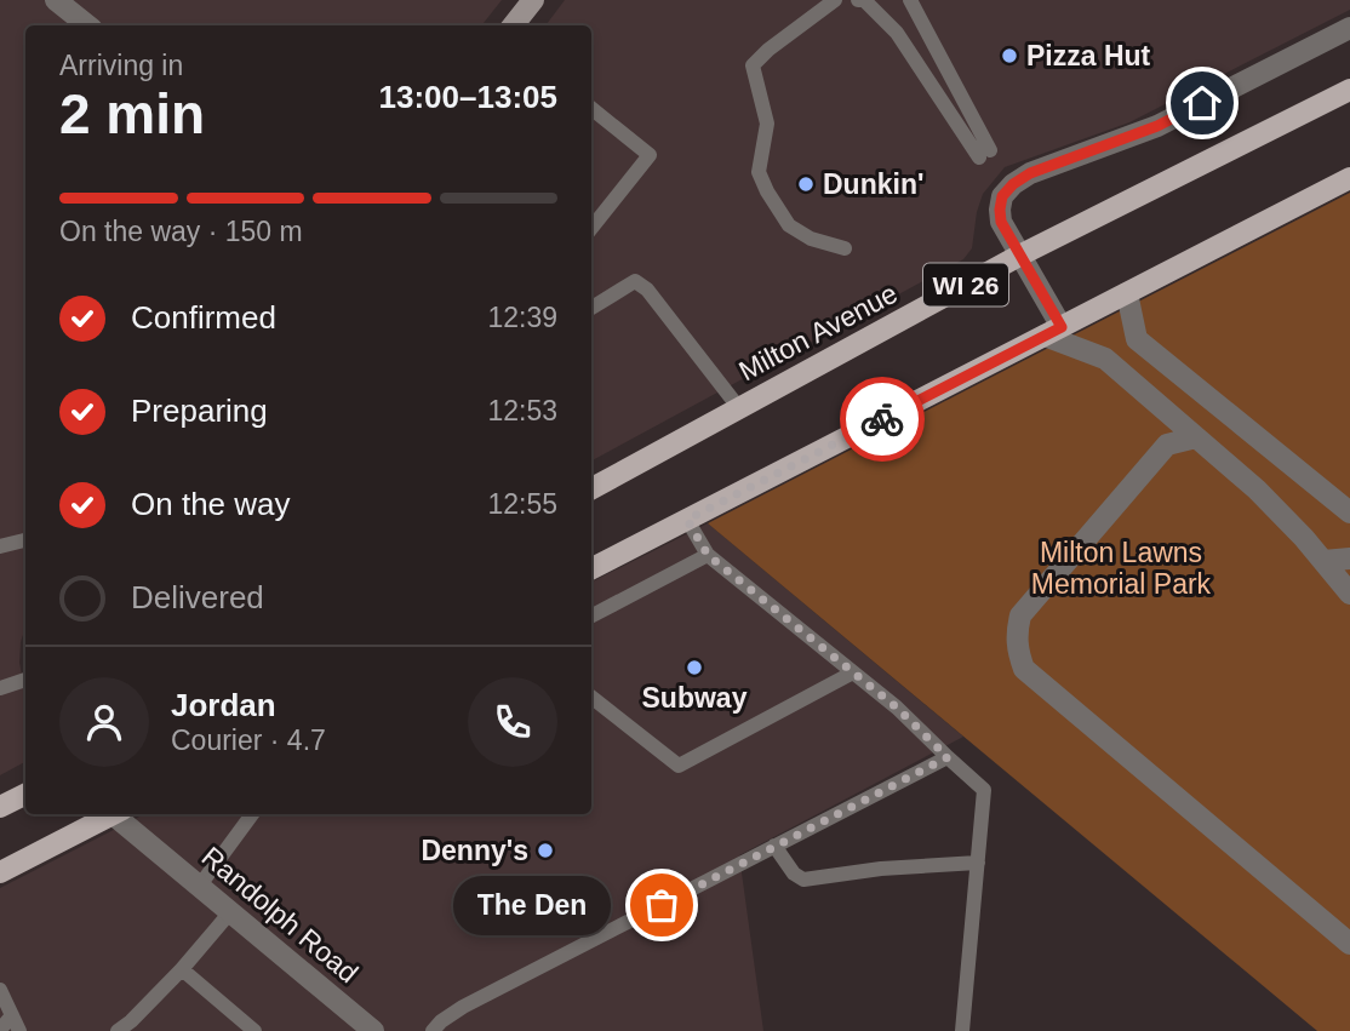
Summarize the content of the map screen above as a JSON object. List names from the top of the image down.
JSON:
{
  "streets": {
    "main road": ["WI 26", "Milton Avenue"],
    "street": ["Randolph Road"]
  },
  "parks": ["Milton Lawns Memorial Park"],
  "places": [
    "Pizza Hut",
    "Dunkin'",
    "Subway",
    "Denny's",
    "The Den"
  ],
  "page": {
    "heading": ["2 min", "Arriving in", "13:00–13:05"],
    "panel": ["Jordan", "Courier · 4.7"],
    "bar": "On the way · 150 m",
    "list": [
      ["Confirmed", "12:39"],
      ["Preparing", "12:53"],
      ["On the way", "12:55"],
      "Delivered"
    ],
    "bubble": "The Den"
  }
}
